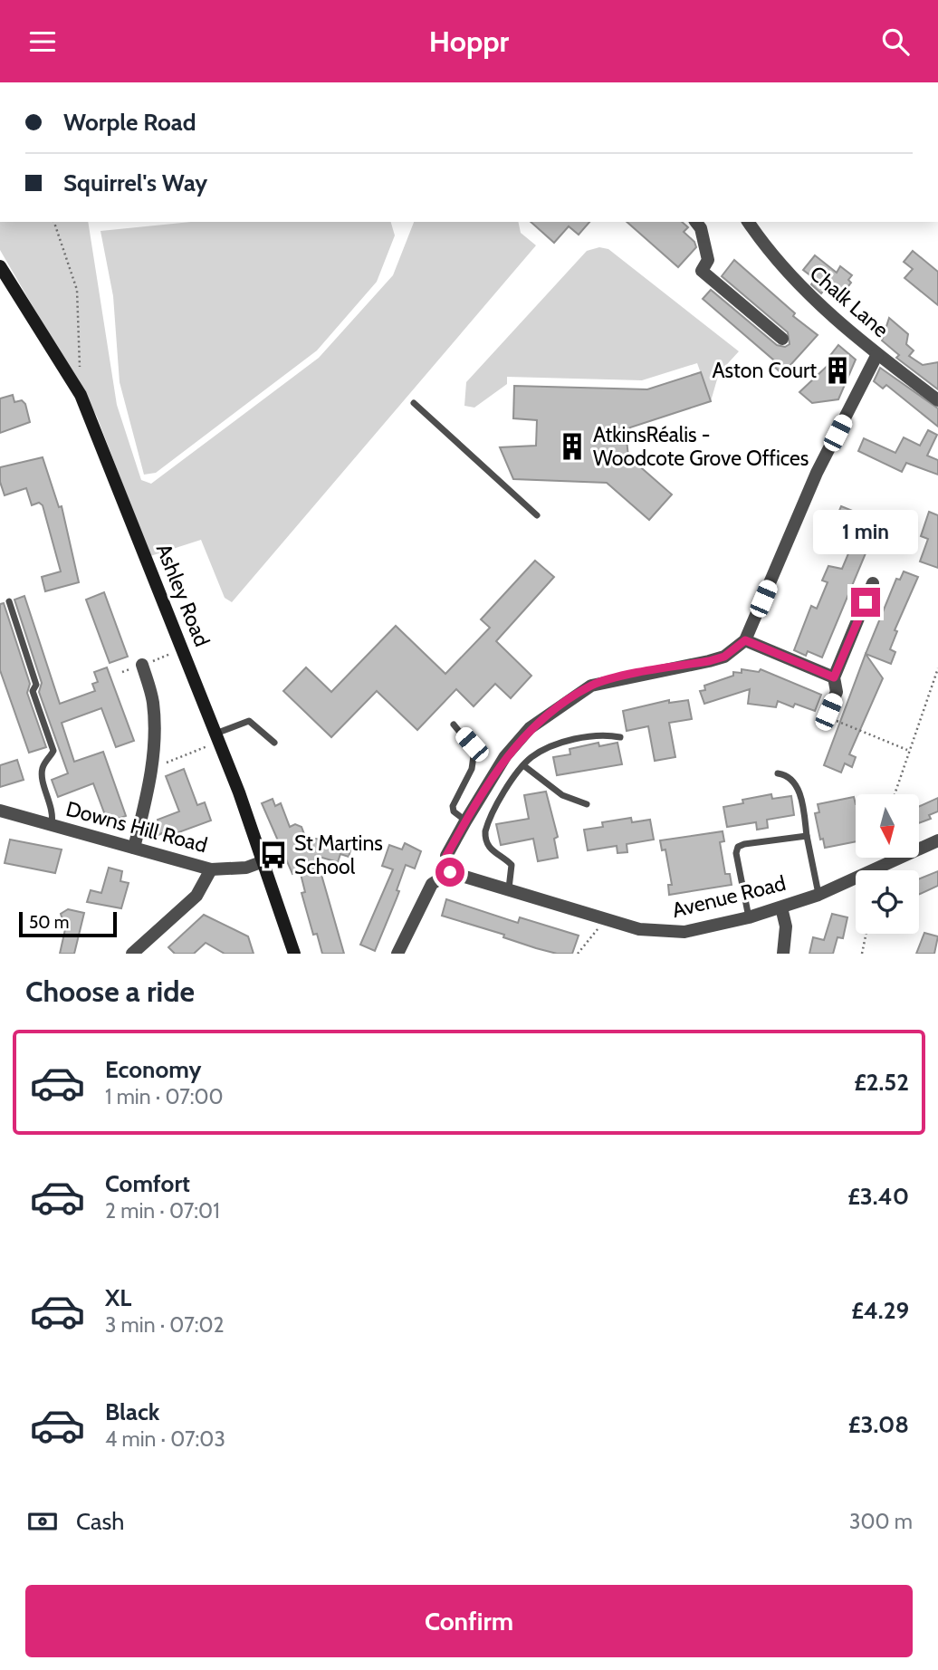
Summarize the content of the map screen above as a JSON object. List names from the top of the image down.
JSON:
{
  "streets": {
    "main road": ["Ashley Road"],
    "street": ["Chalk Lane", "Downs Hill Road", "Avenue Road"]
  },
  "crossings": [
    ["Ashley Road", "Downs Hill Road"]
  ],
  "places": {
    "building": ["Aston Court", "AtkinsRéalis - Woodcote Grove Offices"],
    "bus stop": ["St Martins School"]
  },
  "scale_bar": "50 m",
  "north": "bottom",
  "page": {
    "header": "Hoppr",
    "banner": ["Worple Road", "Squirrel's Way"],
    "bubble": "1 min",
    "scale": "50 m",
    "heading": "Choose a ride",
    "list": [
      {
        "name": "Economy",
        "note": "1 min · 07:00",
        "value": "£2.52"
      },
      {
        "name": "Comfort",
        "note": "2 min · 07:01",
        "value": "£3.40"
      },
      {
        "name": "XL",
        "note": "3 min · 07:02",
        "value": "£4.29"
      },
      {
        "name": "Black",
        "note": "4 min · 07:03",
        "value": "£3.08"
      }
    ],
    "pay": ["Cash", "300 m"],
    "buttons": "Confirm"
  }
}
